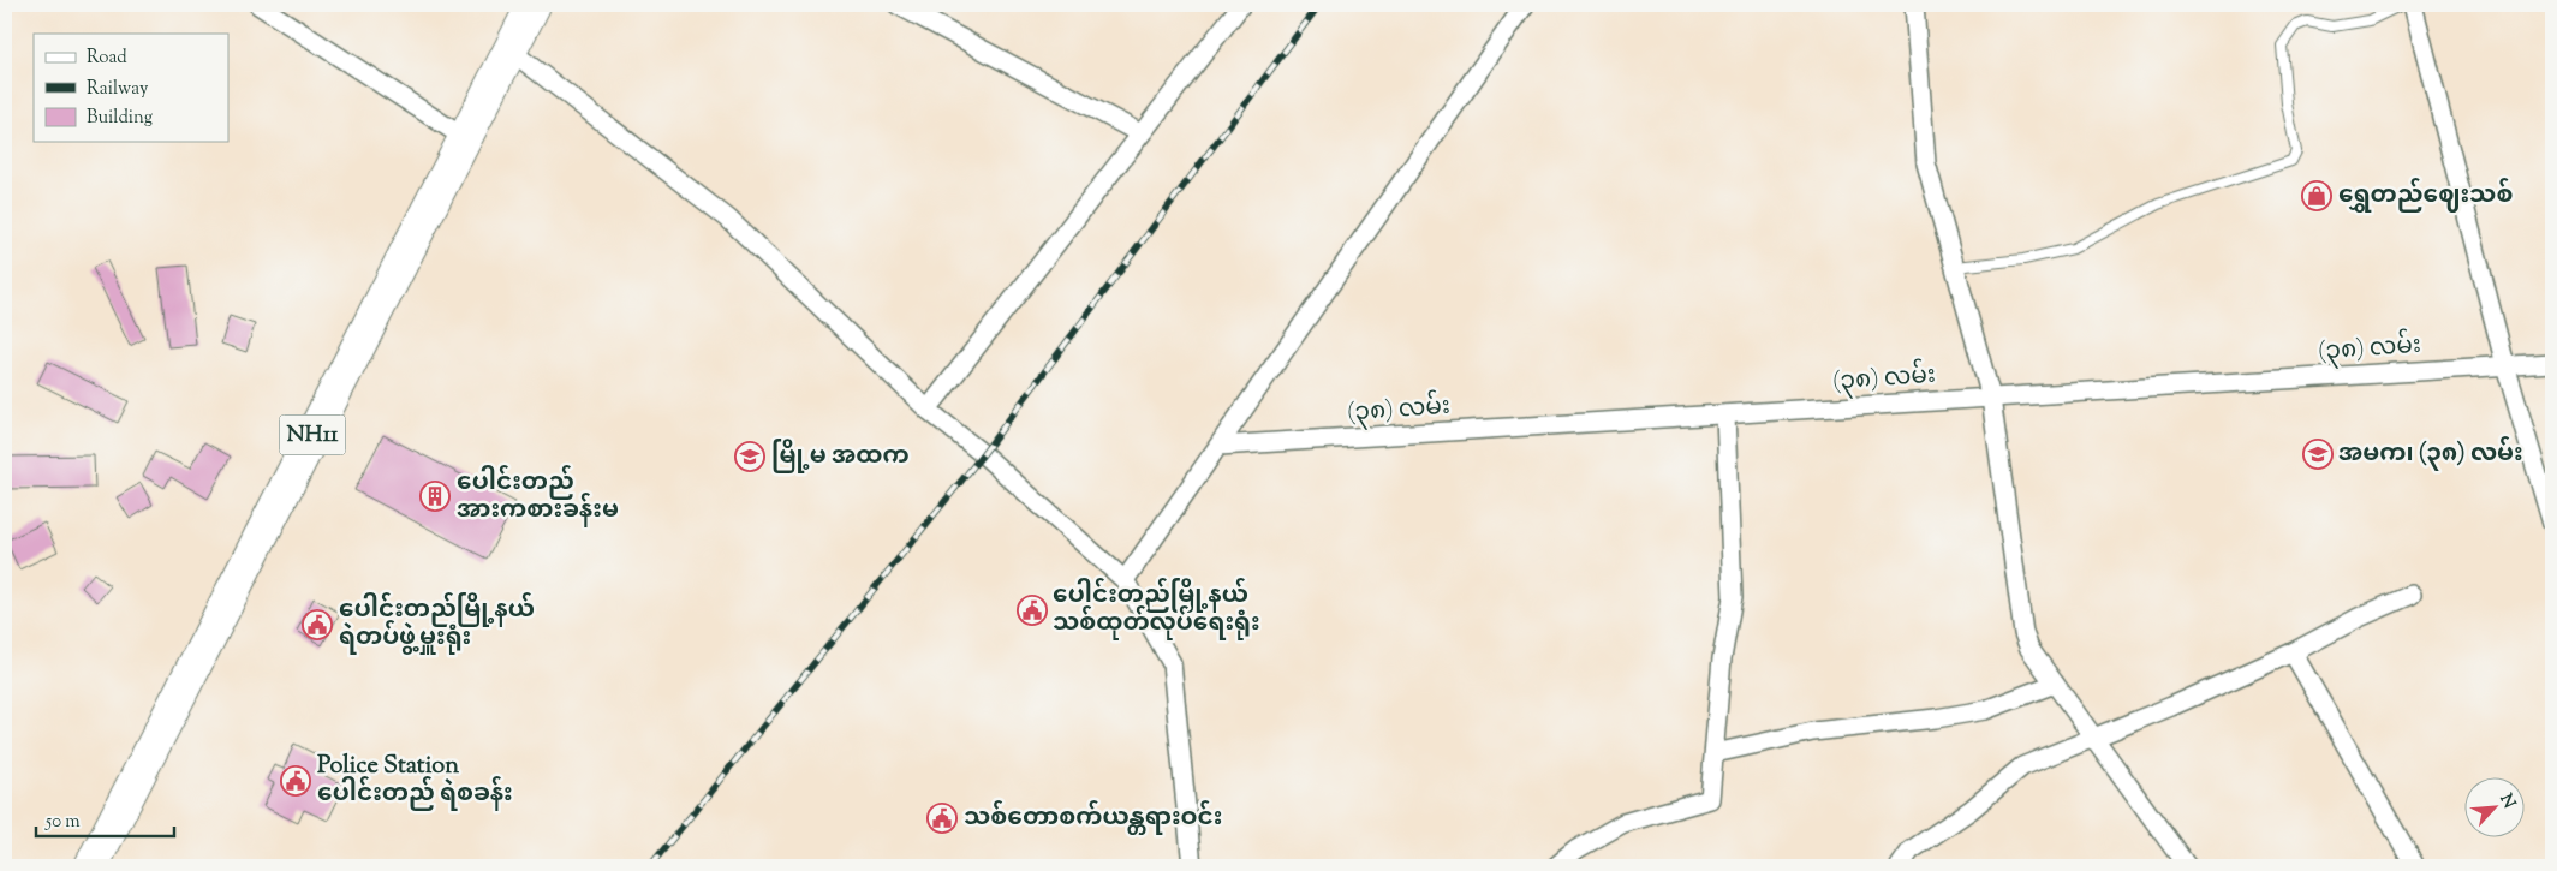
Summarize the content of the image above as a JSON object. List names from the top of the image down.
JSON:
{
  "streets": {
    "highway": ["NH11"],
    "street": ["(၃၈) လမ်း"]
  },
  "places": {
    "shop": ["ရွှေတည်ဈေးသစ်"],
    "school or university": ["အမက၊ (၃၈) လမ်း", "မြို့မ အထက"],
    "building": ["ပေါင်းတည် အားကစားခန်းမ"],
    "public building": [
      "ပေါင်းတည်မြို့နယ် သစ်ထုတ်လုပ်ရေးရုံး",
      "ပေါင်းတည်မြို့နယ် ရဲတပ်ဖွဲ့မှူးရုံး",
      "Police Station ပေါင်းတည် ရဲစခန်း",
      "သစ်တောစက်ယန္တရားဝင်း"
    ]
  },
  "legend": ["Road", "Railway", "Building"],
  "scale_bar": "50 m",
  "north": "top right"
}
